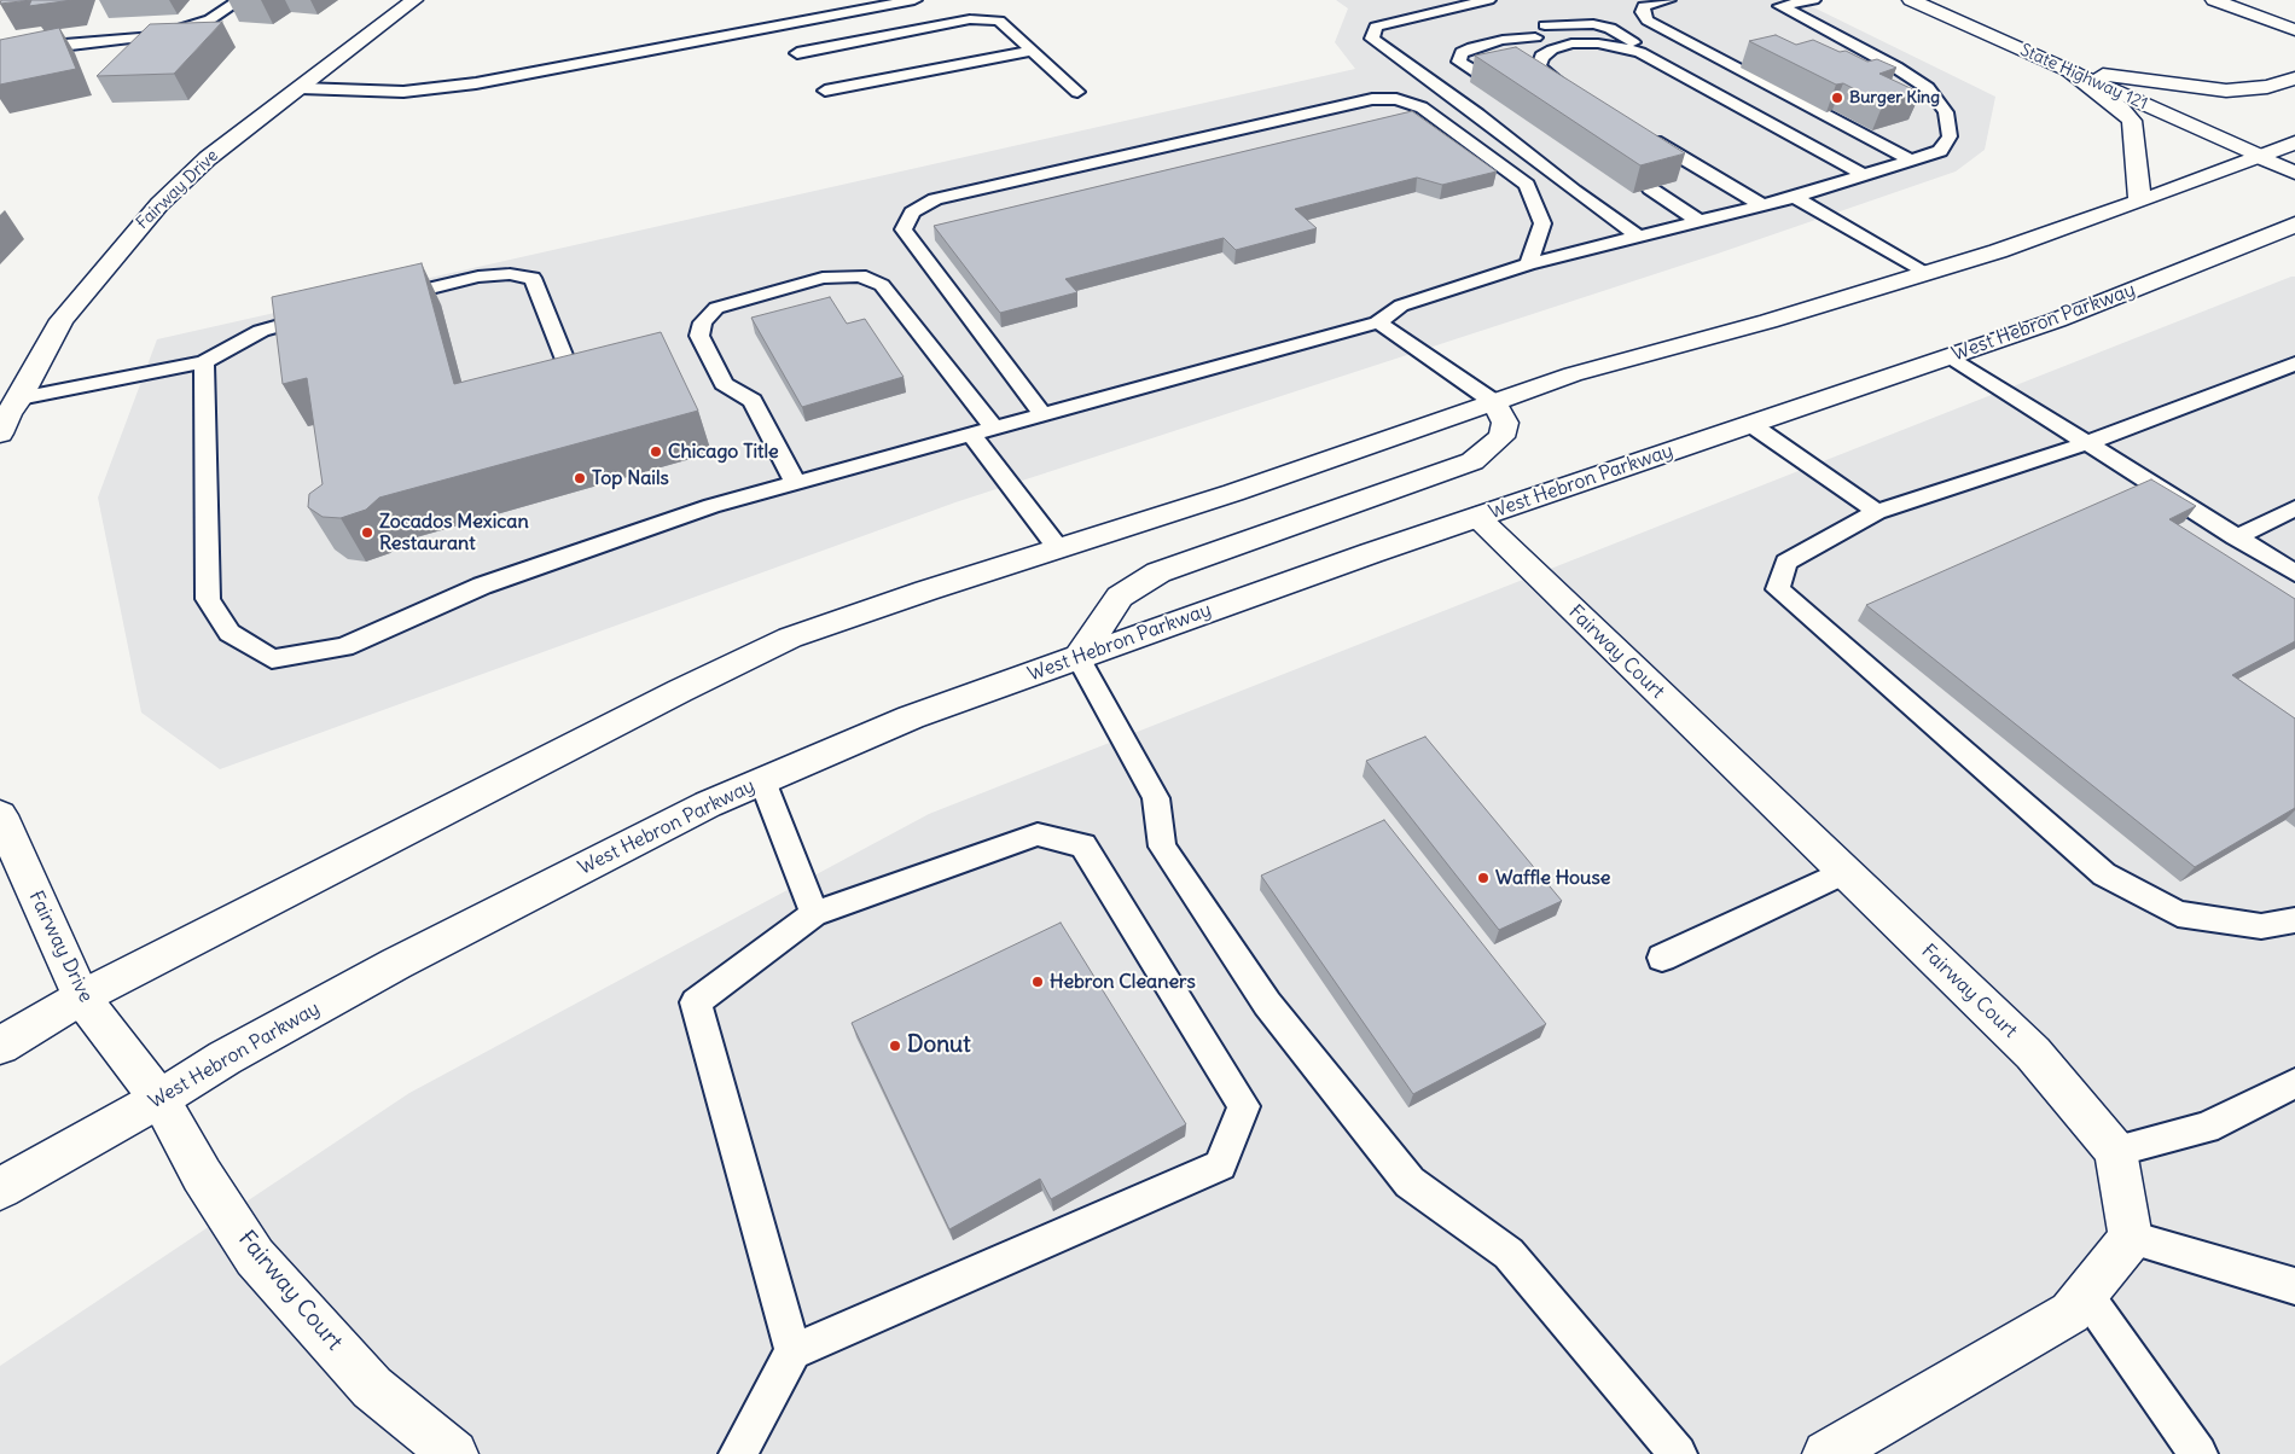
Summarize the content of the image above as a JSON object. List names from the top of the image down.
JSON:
{
  "streets": {
    "main road": [
      "State Highway 121",
      "Fairway Drive",
      "West Hebron Parkway",
      "Fairway Court"
    ]
  },
  "crossings": [
    ["Fairway Drive", "West Hebron Parkway"],
    ["Fairway Drive", "Fairway Court"],
    ["West Hebron Parkway", "Fairway Court"]
  ],
  "places": [
    "Burger King",
    "Chicago Title",
    "Top Nails",
    "Zocados Mexican Restaurant",
    "Waffle House",
    "Hebron Cleaners",
    "Donut"
  ]
}
